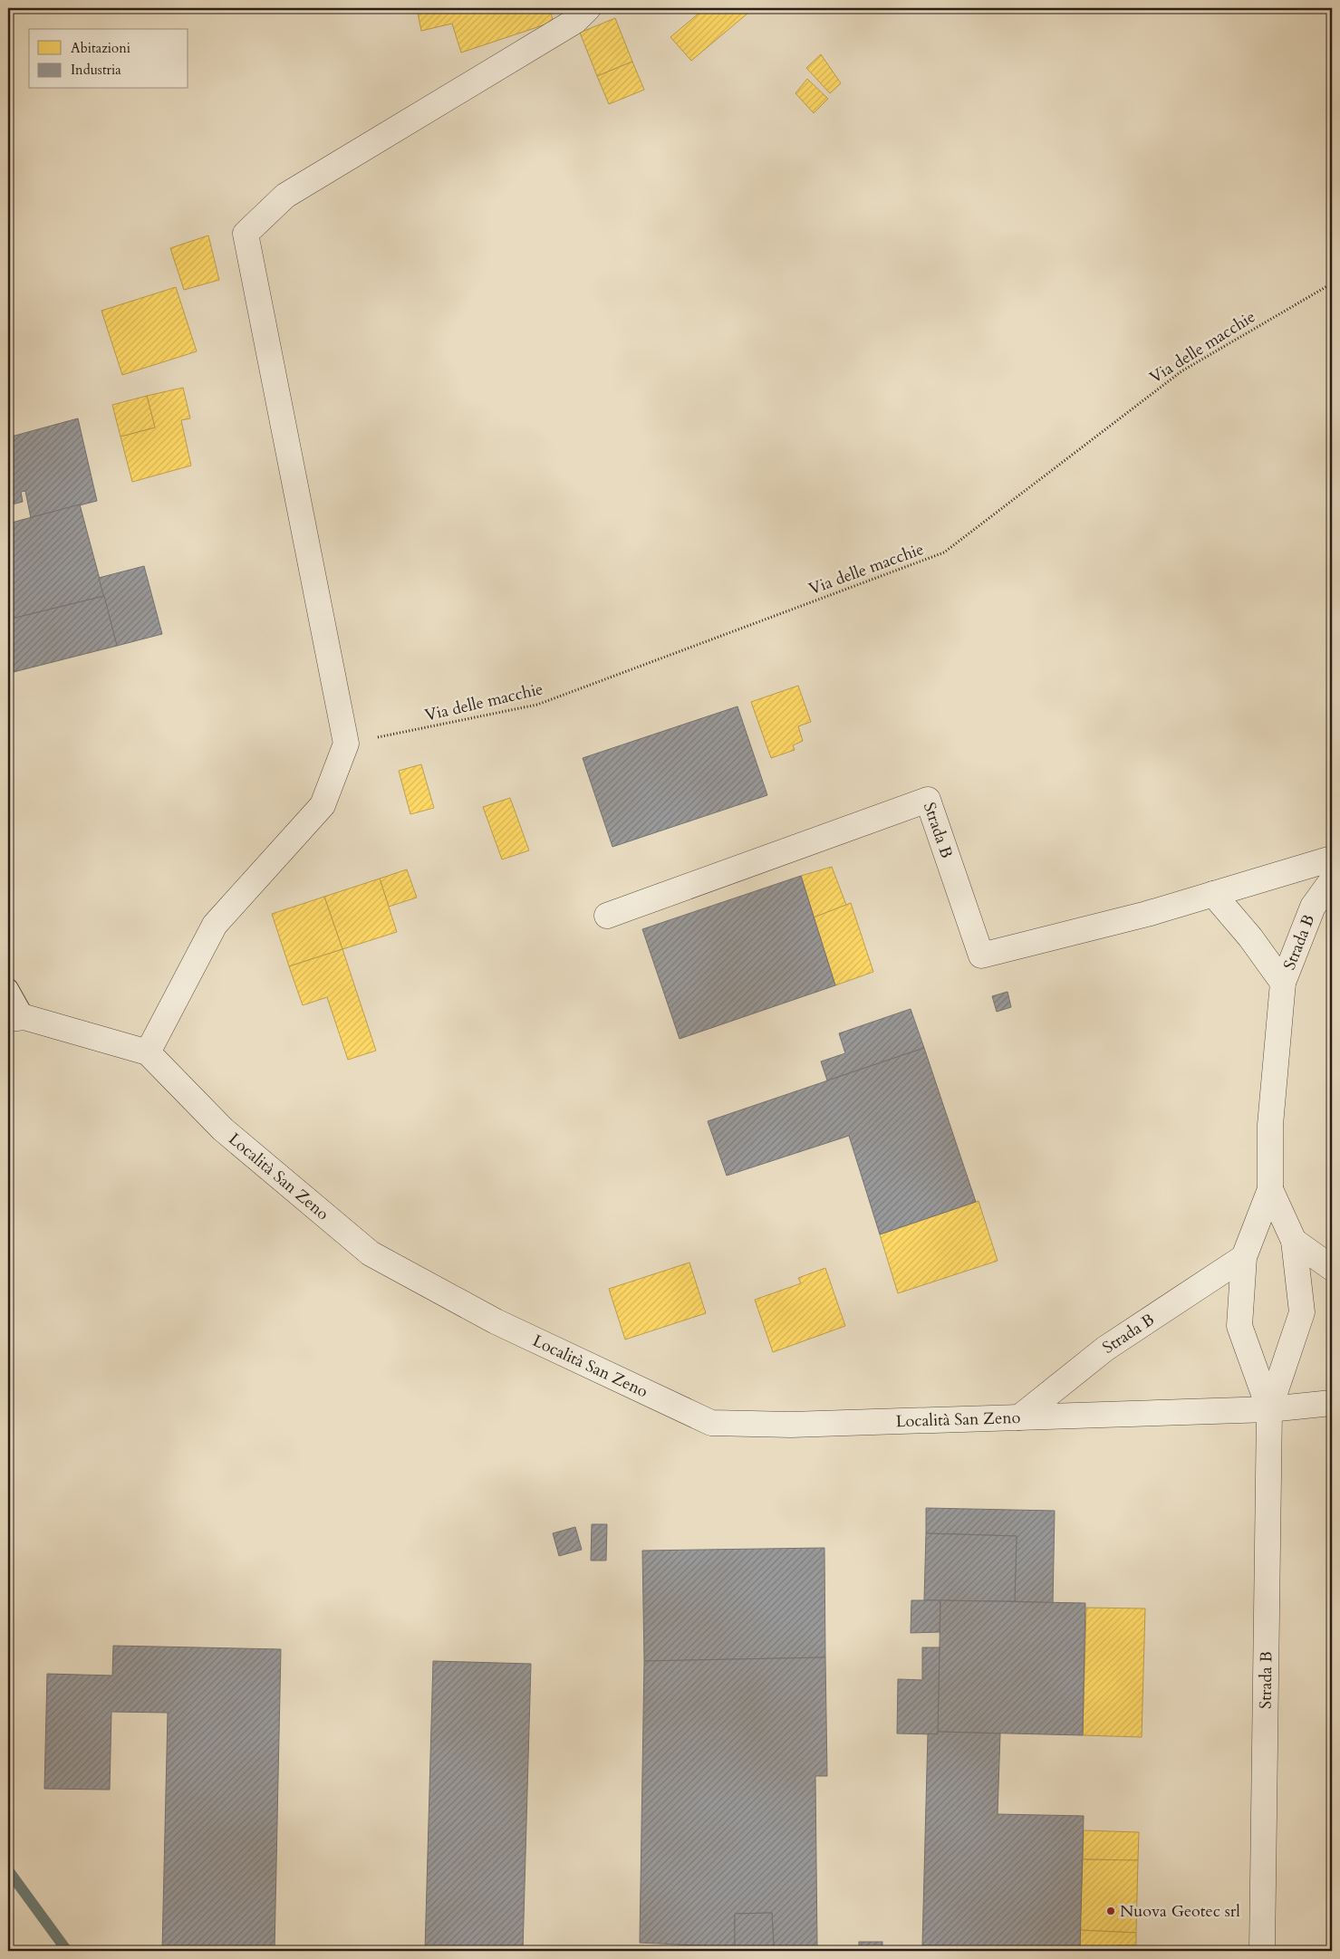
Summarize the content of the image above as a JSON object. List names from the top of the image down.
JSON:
{
  "streets": {
    "street": ["Strada B", "Località San Zeno"],
    "path": ["Via delle macchie"]
  },
  "crossings": [
    ["Strada B", "Località San Zeno"]
  ],
  "places": ["Nuova Geotec srl"],
  "legend": ["Abitazioni", "Industria"]
}
